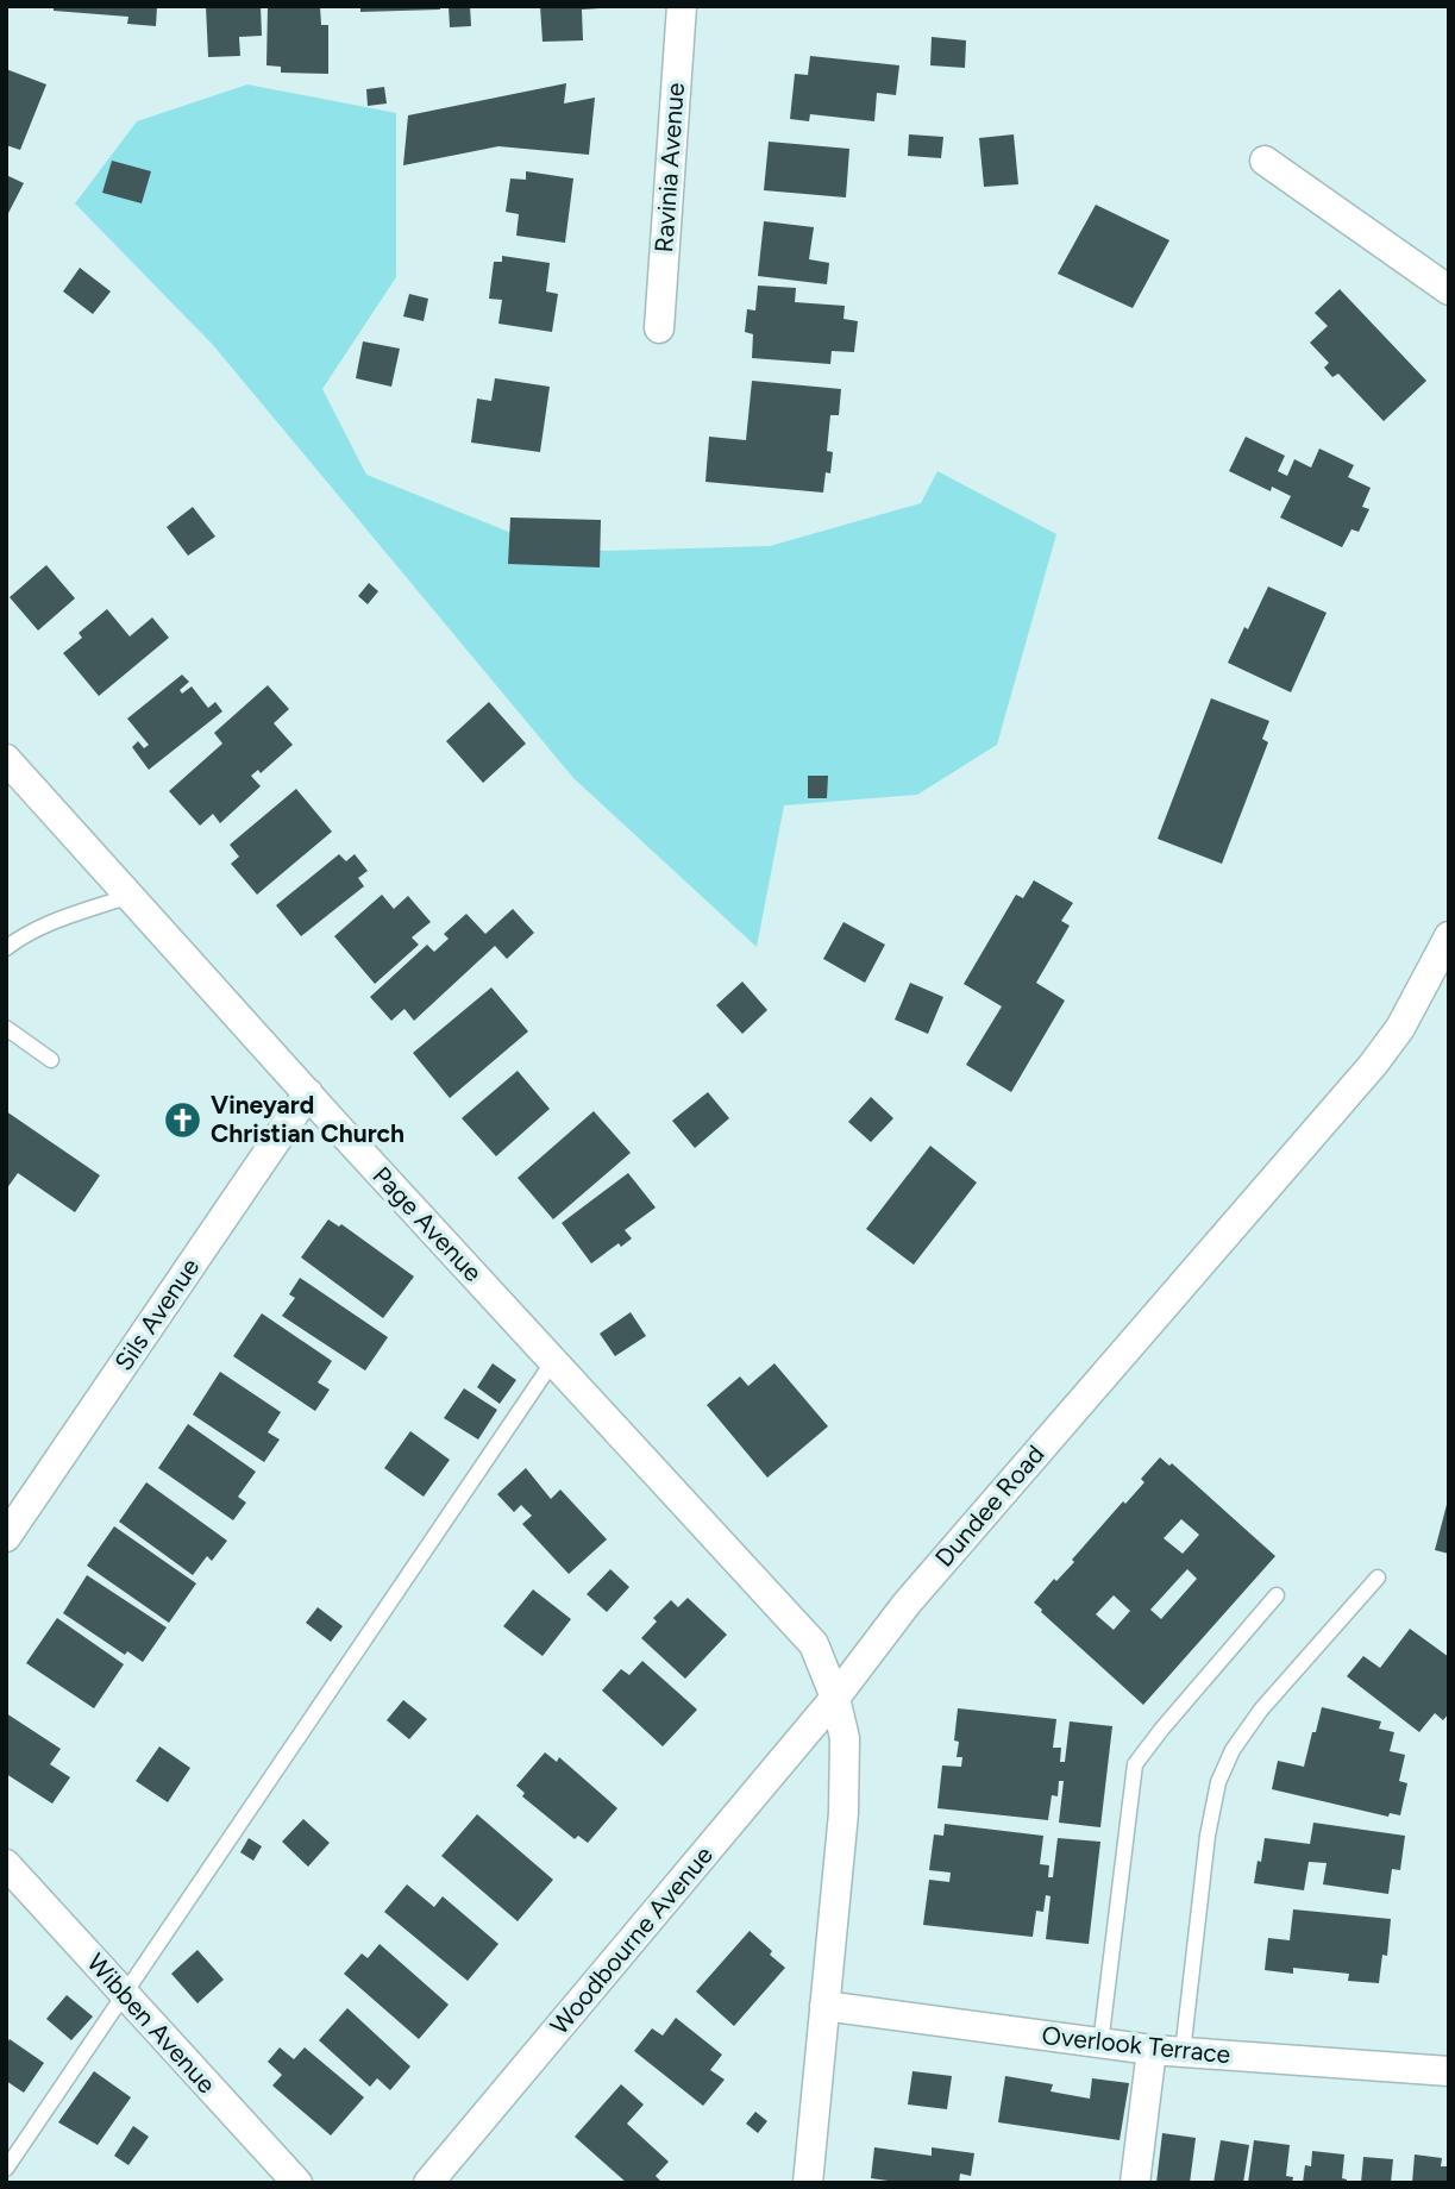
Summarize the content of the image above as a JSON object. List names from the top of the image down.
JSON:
{
  "streets": {
    "street": [
      "Ravinia Avenue",
      "Page Avenue",
      "Sils Avenue",
      "Dundee Road",
      "Woodbourne Avenue",
      "Wibben Avenue",
      "Overlook Terrace"
    ]
  },
  "crossings": [
    ["Page Avenue", "Sils Avenue"],
    ["Page Avenue", "Dundee Road"],
    ["Page Avenue", "Woodbourne Avenue"],
    ["Dundee Road", "Woodbourne Avenue"]
  ],
  "places": {
    "church": ["Vineyard Christian Church"]
  }
}
